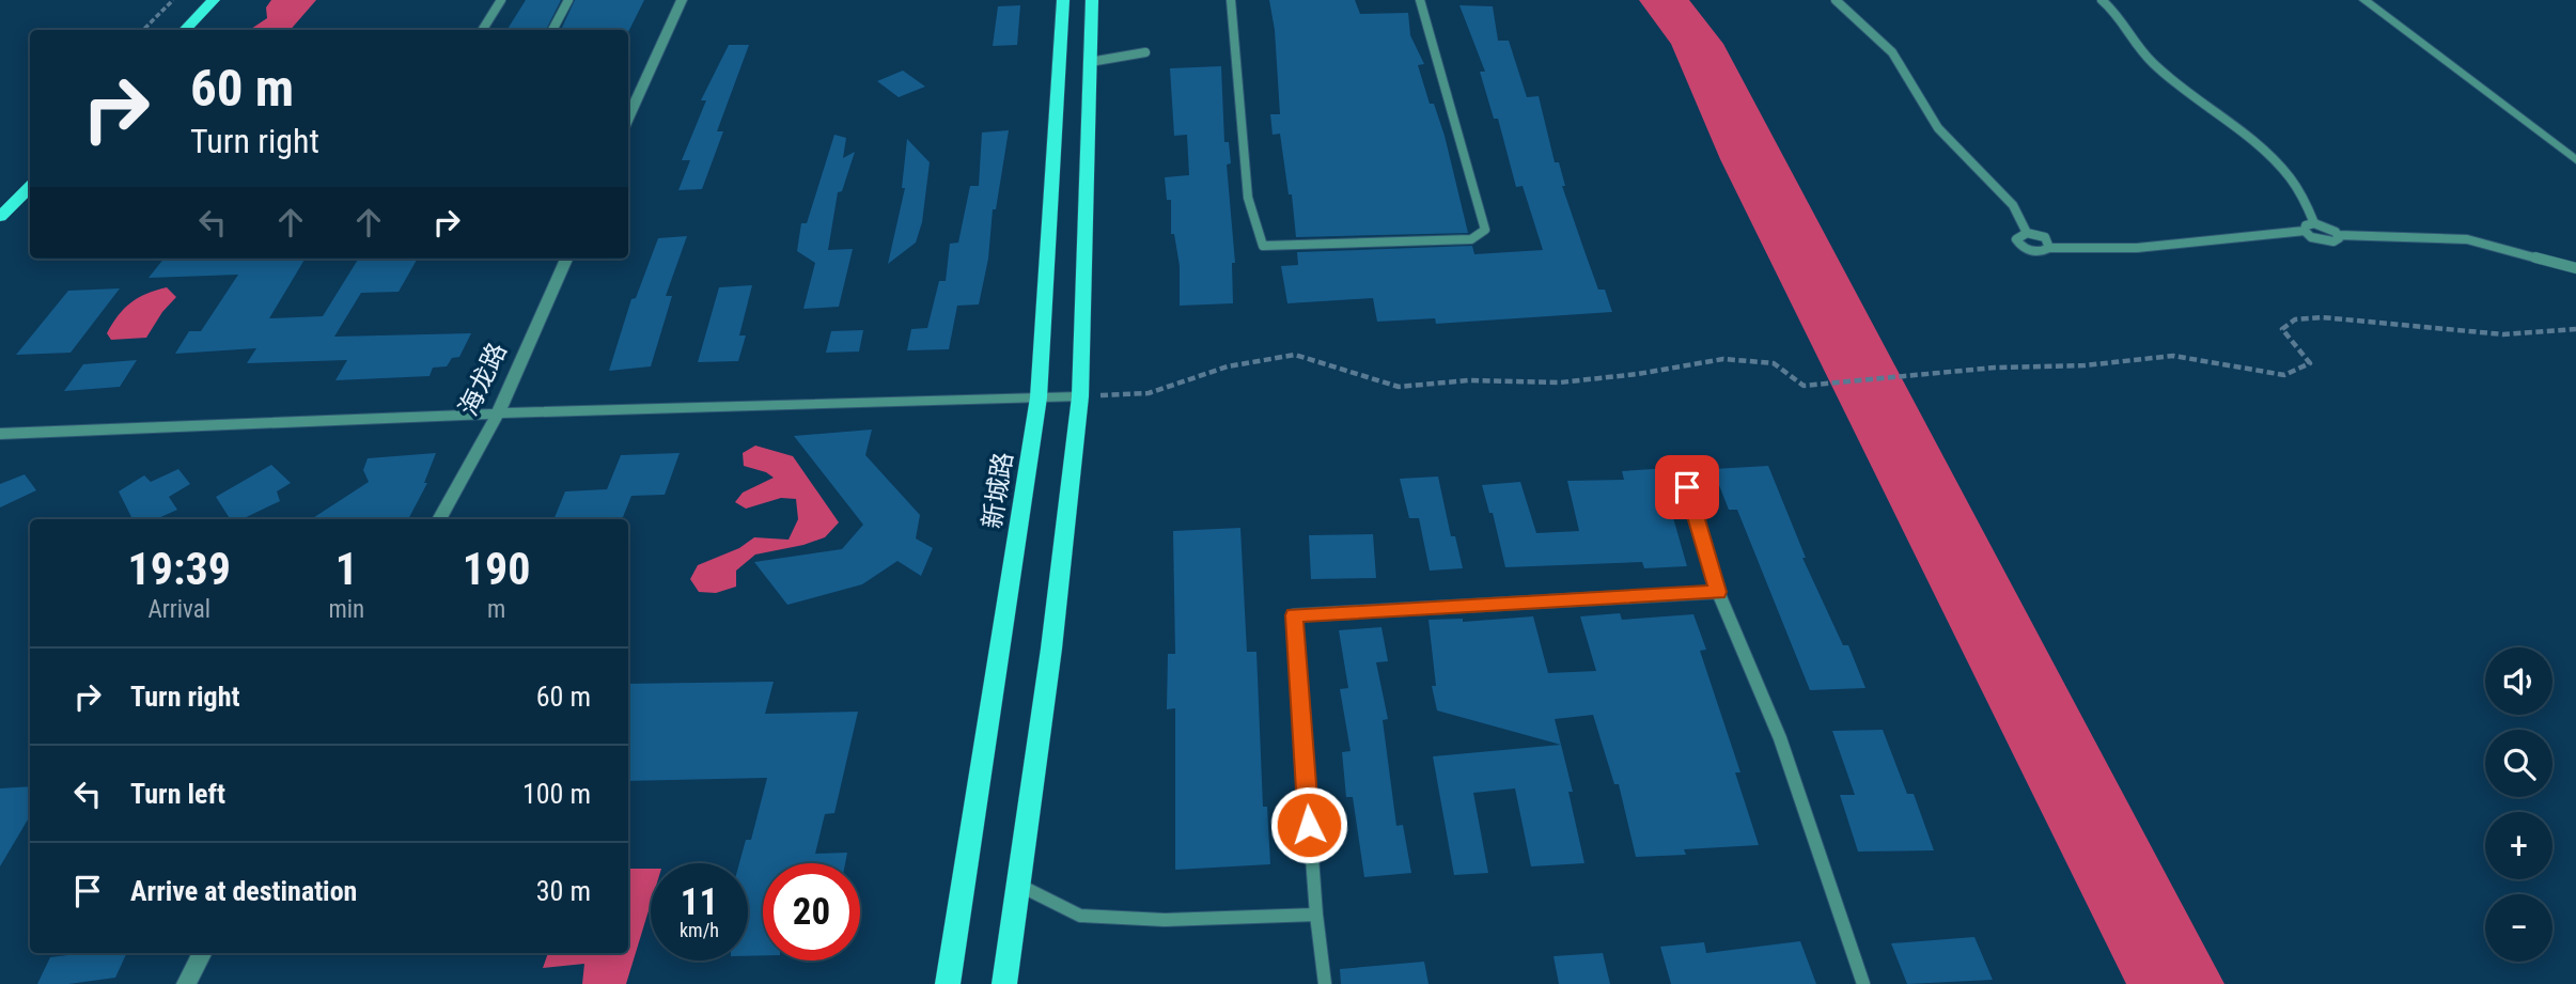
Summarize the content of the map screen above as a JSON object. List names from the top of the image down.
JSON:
{
  "streets": {
    "main road": ["新城路"],
    "street": ["海龙路"]
  },
  "page": {
    "turn": ["60 m", "Turn right"],
    "eta": [
      "19:39",
      "Arrival",
      "1",
      "min",
      "190",
      "m"
    ],
    "list": [
      {
        "name": "Turn right",
        "value": "60 m"
      },
      {
        "name": "Turn left",
        "value": "100 m"
      },
      {
        "name": "Arrive at destination",
        "value": "30 m"
      }
    ],
    "map_buttons": ["+", "−"],
    "speed": "11 km/h",
    "limit": "20"
  }
}
